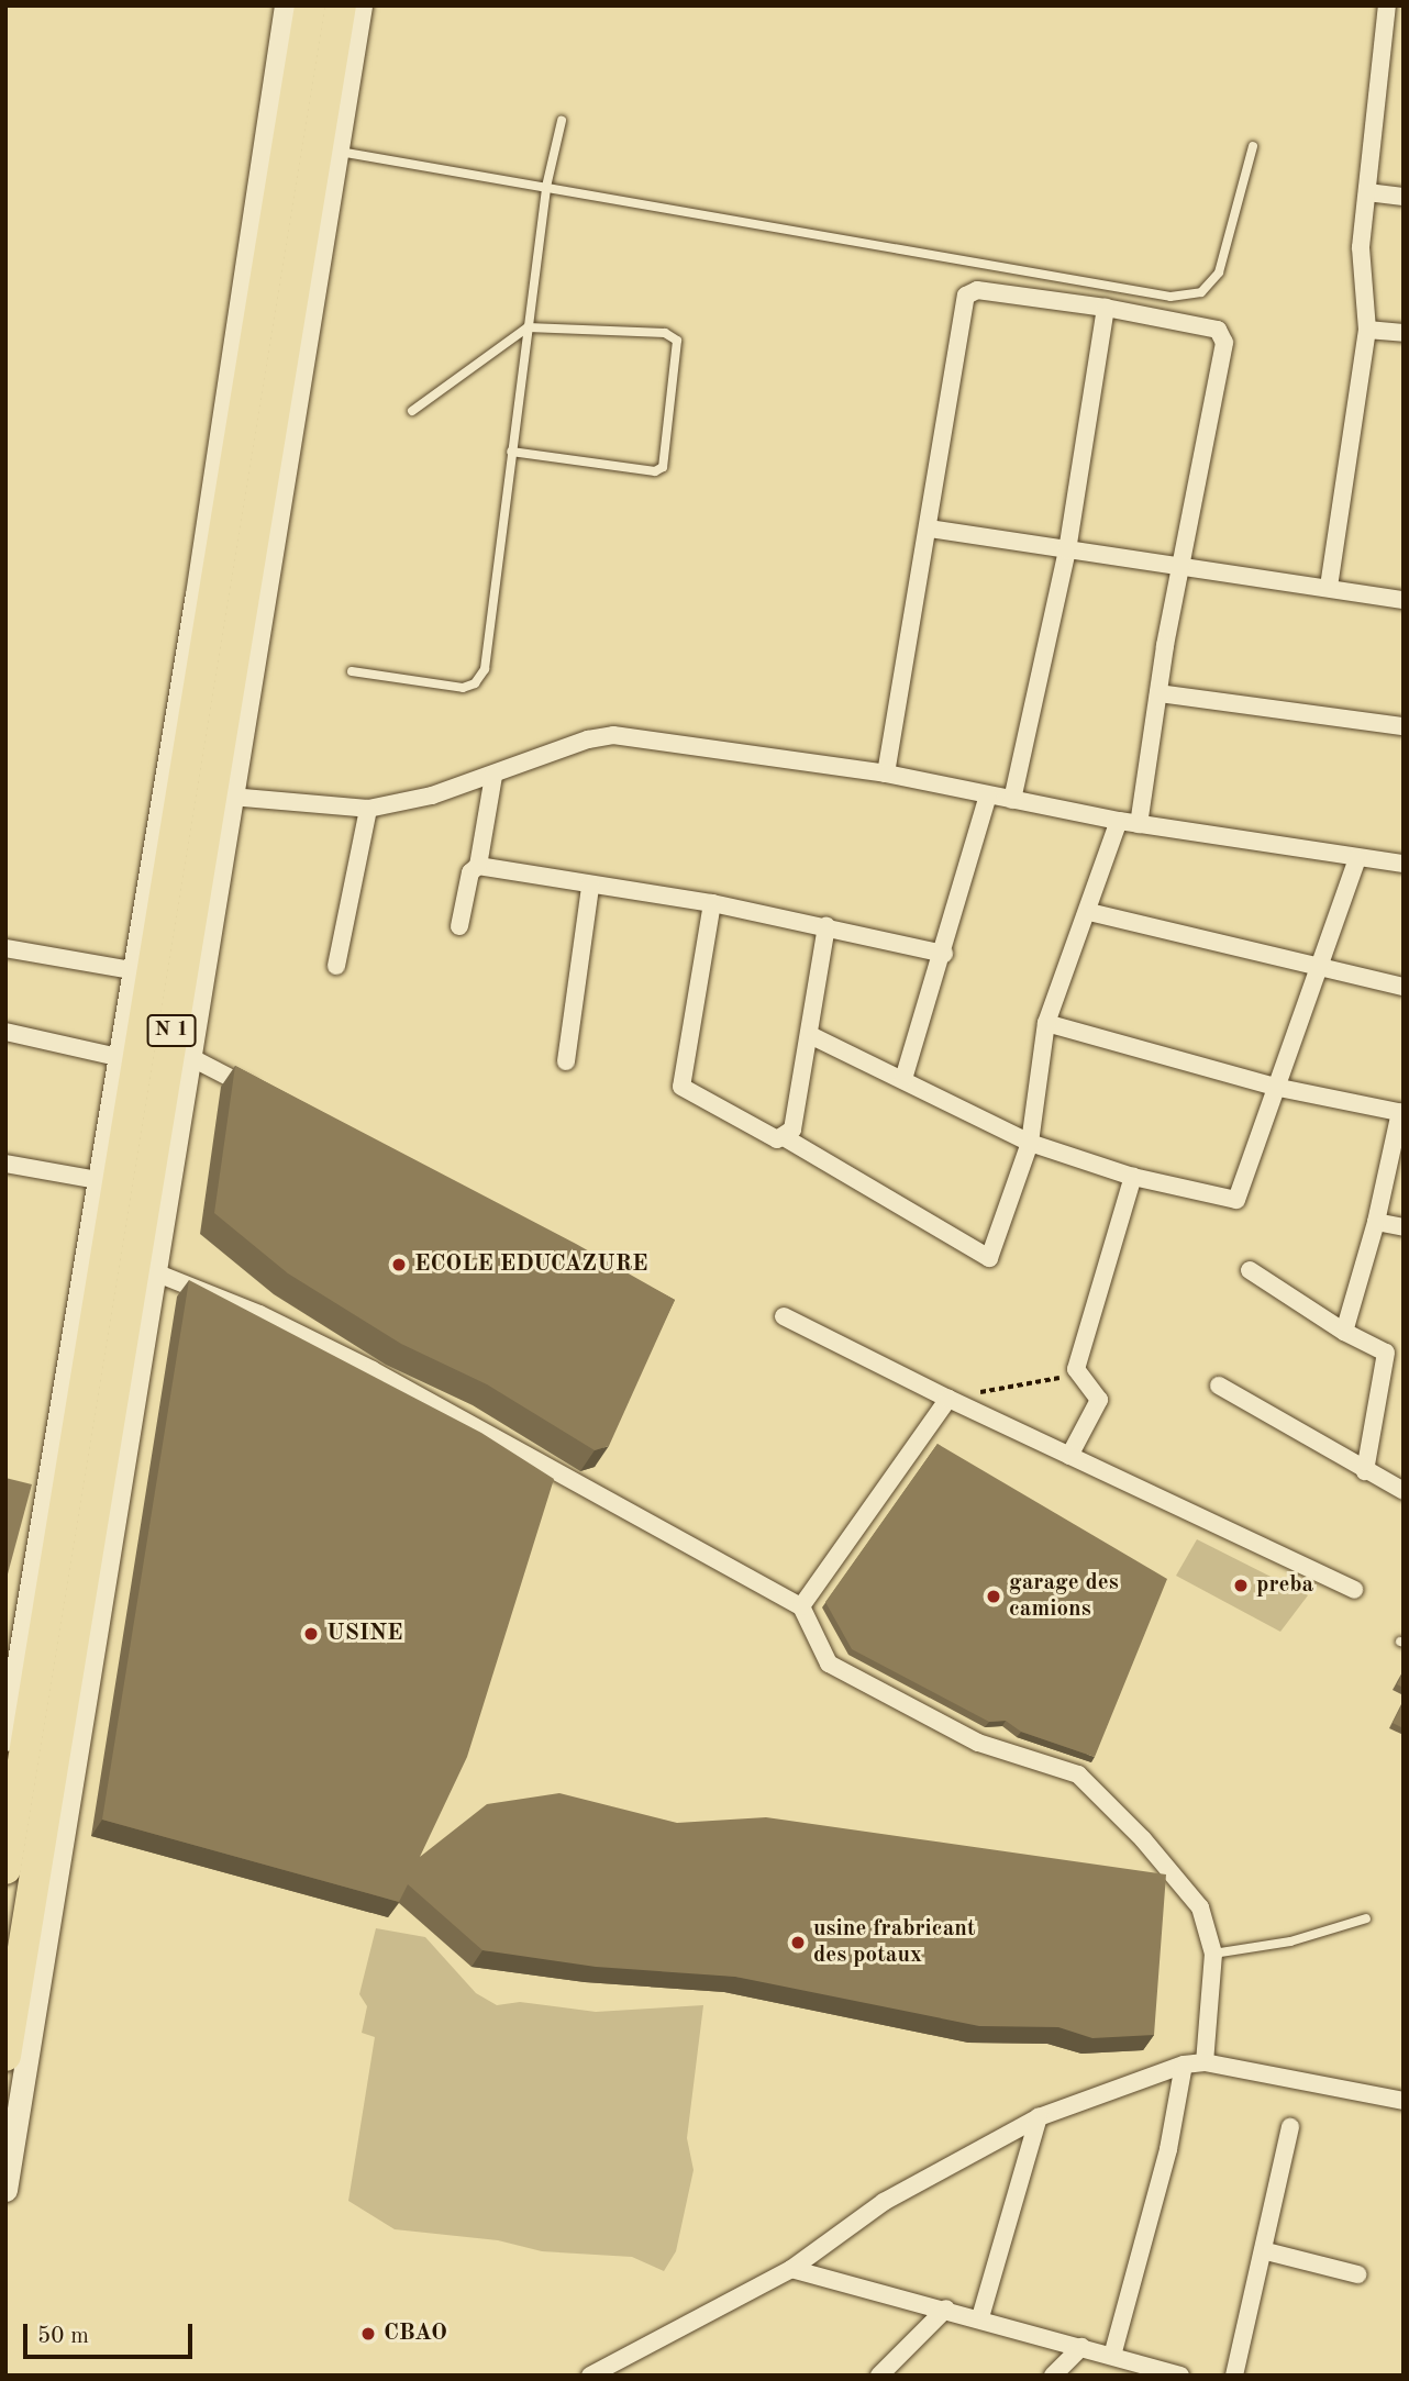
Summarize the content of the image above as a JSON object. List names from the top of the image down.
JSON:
{
  "streets": {
    "highway": ["N 1"]
  },
  "places": [
    "ECOLE EDUCAZURE",
    "preba",
    "garage des camions",
    "USINE",
    "usine frabricant des potaux",
    "CBAO"
  ],
  "scale_bar": "50 m"
}
